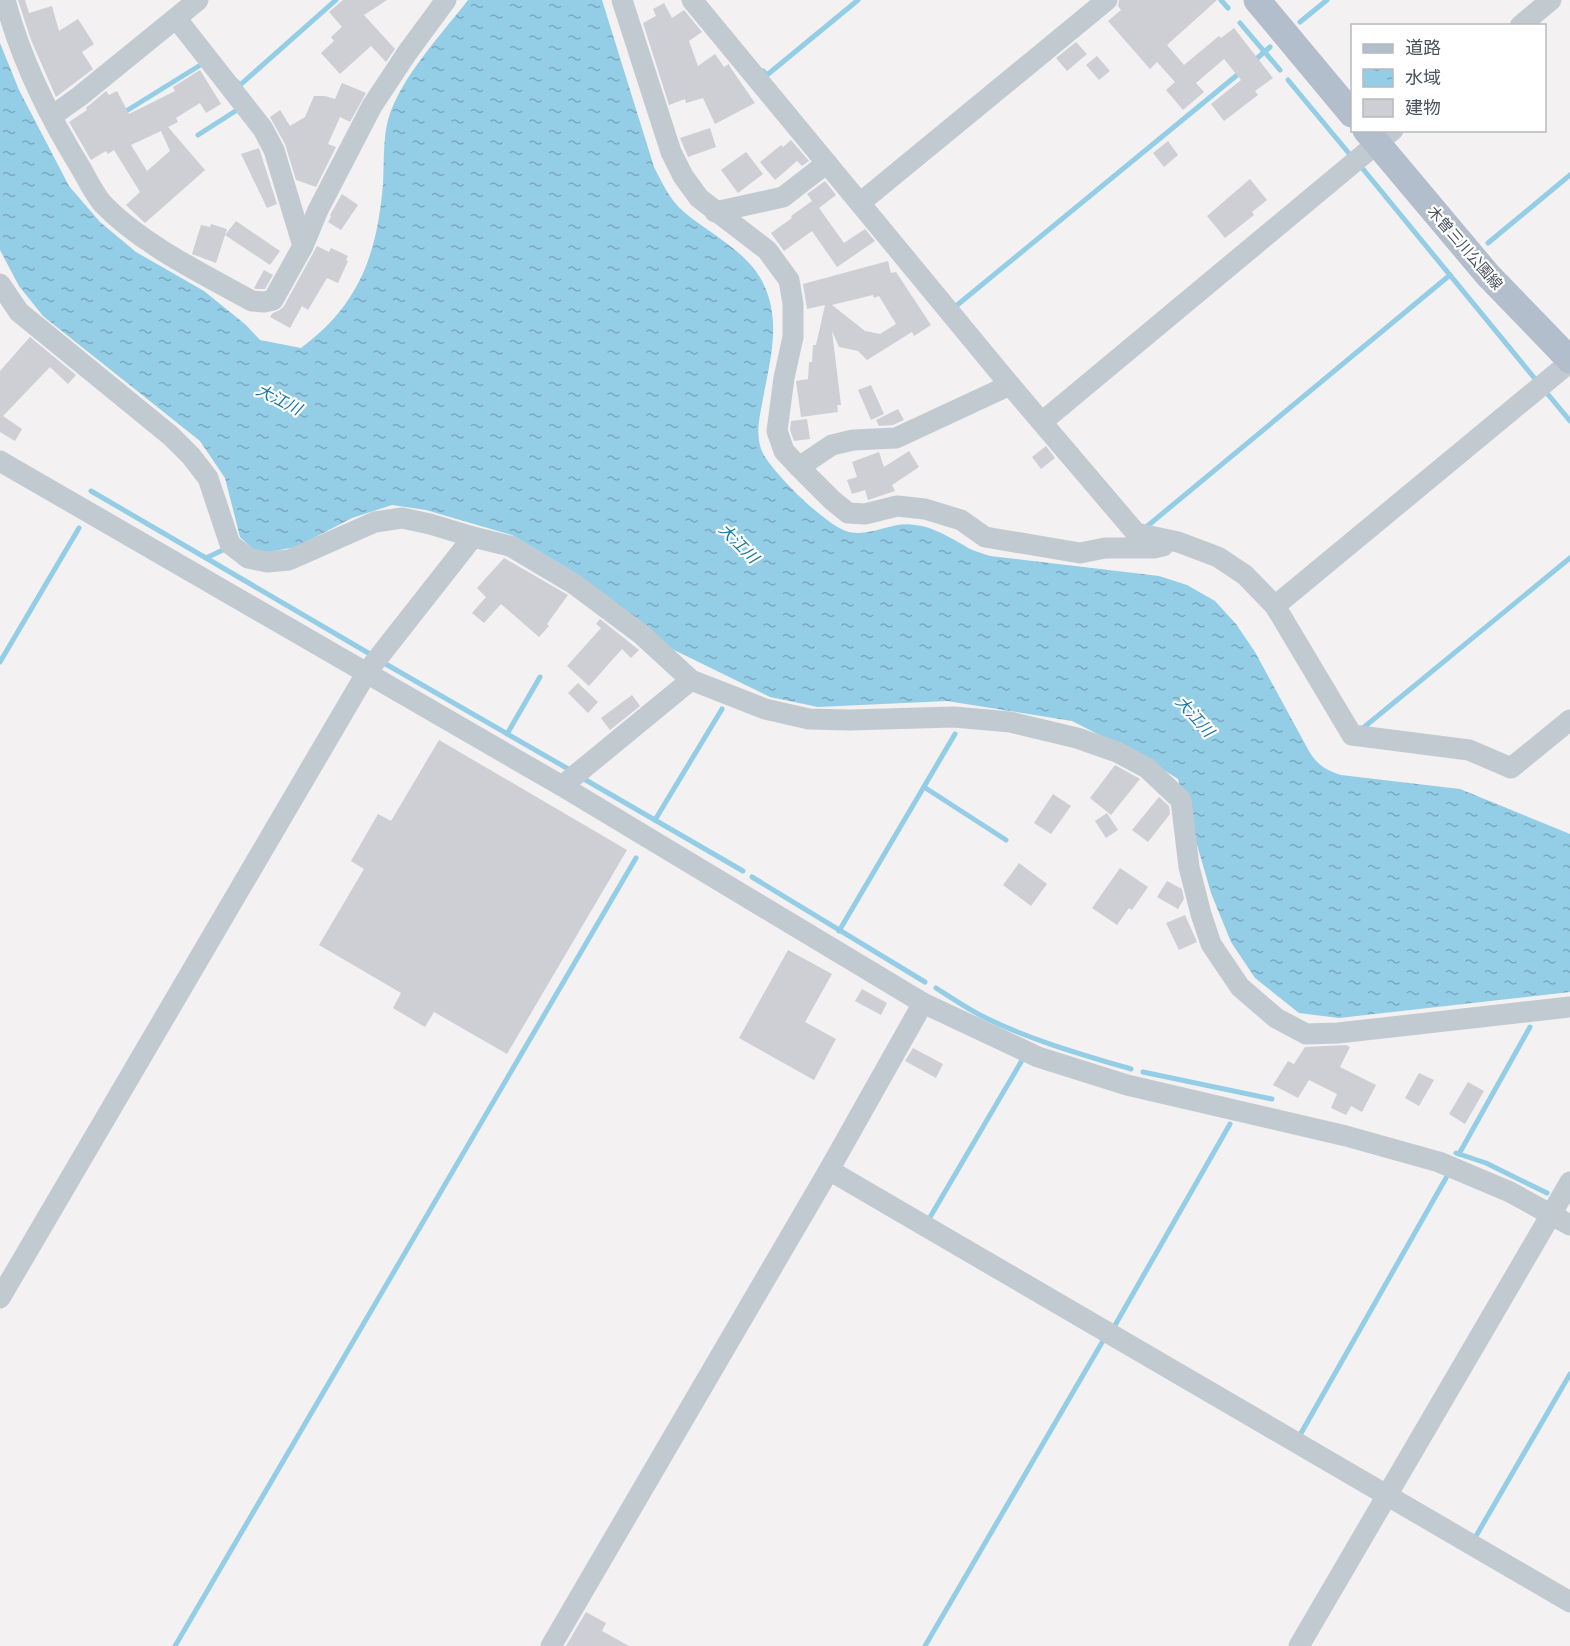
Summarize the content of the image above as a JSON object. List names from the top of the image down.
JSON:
{
  "streets": {
    "main road": ["木曽三川公園線"]
  },
  "water": ["大江川"],
  "legend": ["道路", "水域", "建物"]
}
